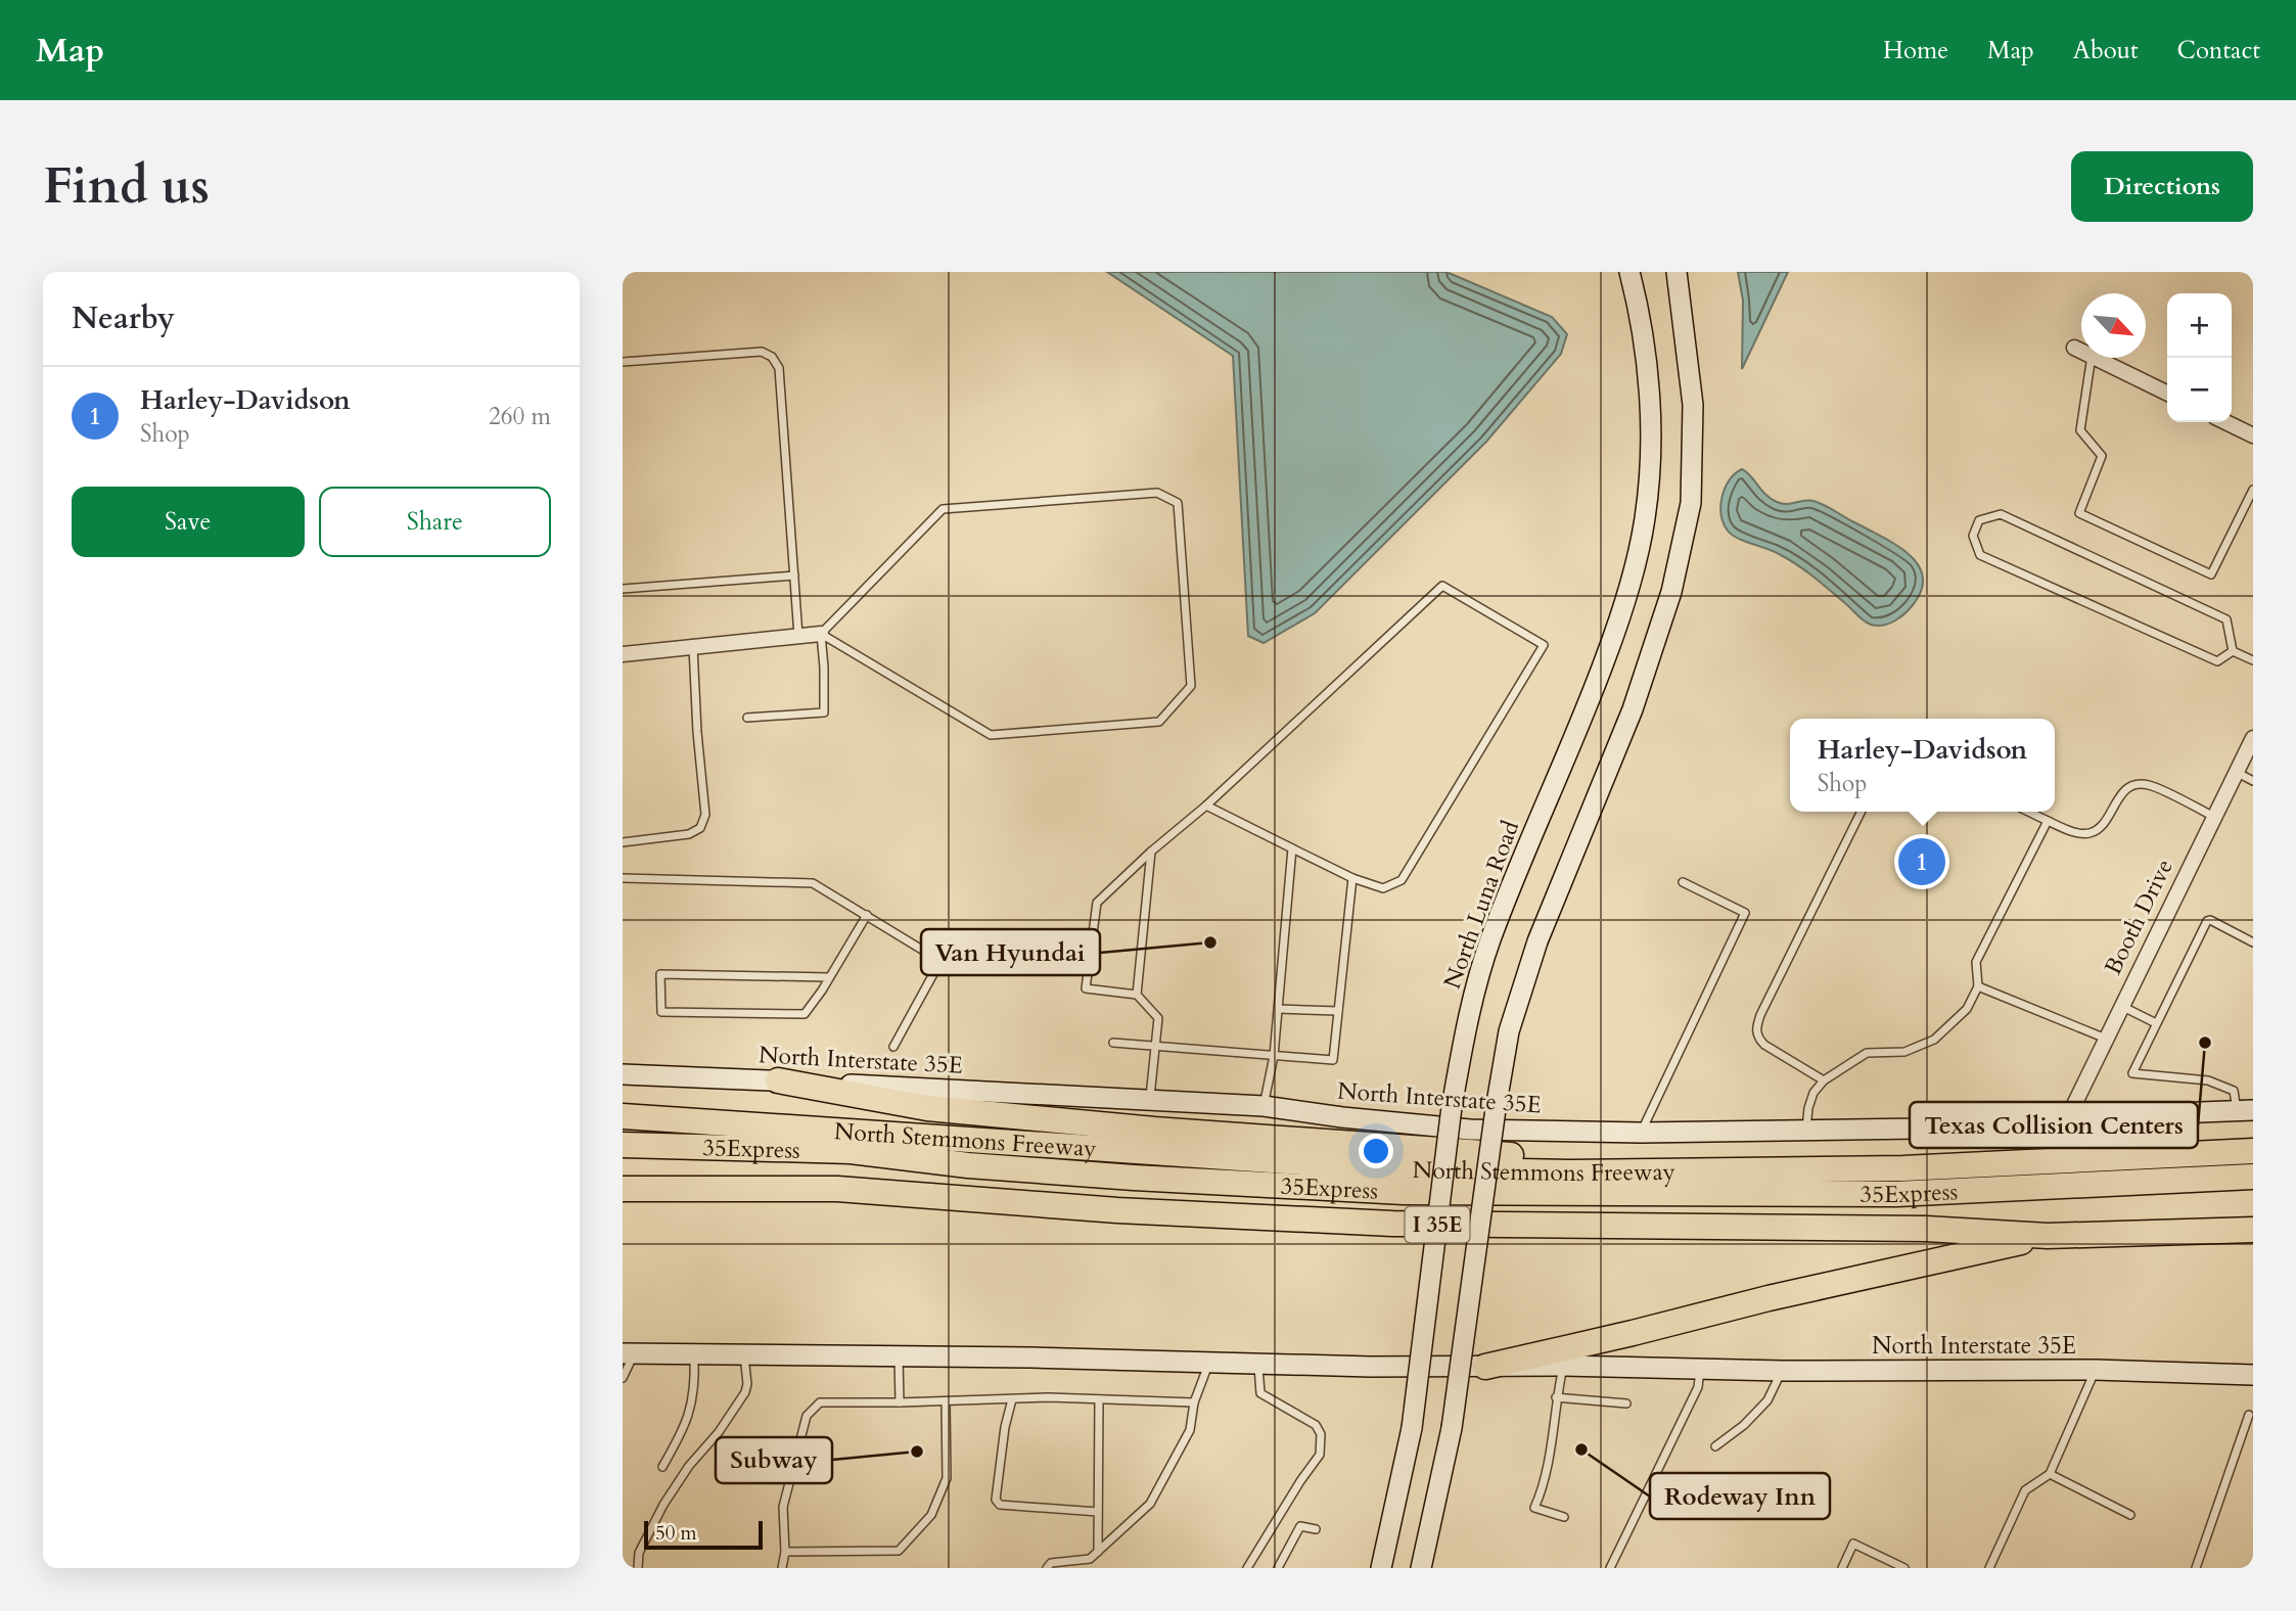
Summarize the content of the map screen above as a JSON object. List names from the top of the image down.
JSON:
{
  "streets": {
    "highway": ["North Stemmons Freeway", "35Express", "I 35E"],
    "main road": ["North Luna Road", "North Interstate 35E"],
    "street": ["Booth Drive"]
  },
  "crossings": [
    ["Booth Drive", "North Interstate 35E"]
  ],
  "places": [
    "Van Hyundai",
    "Texas Collision Centers",
    "Rodeway Inn",
    "Subway"
  ],
  "scale_bar": "50 m",
  "north": "bottom right",
  "page": {
    "header": "Map",
    "nav": [
      "Home",
      "Map",
      "About",
      "Contact"
    ],
    "buttons": [
      "Directions",
      ["Save", "Share"]
    ],
    "title": "Find us",
    "heading": "Nearby",
    "map_buttons": ["+", "−"],
    "list": [
      {
        "mark": "1",
        "name": "Harley-Davidson",
        "note": "Shop",
        "value": "260 m"
      }
    ],
    "popup": ["Harley-Davidson", "Shop"],
    "pins": "1",
    "scale": "50 m"
  }
}
